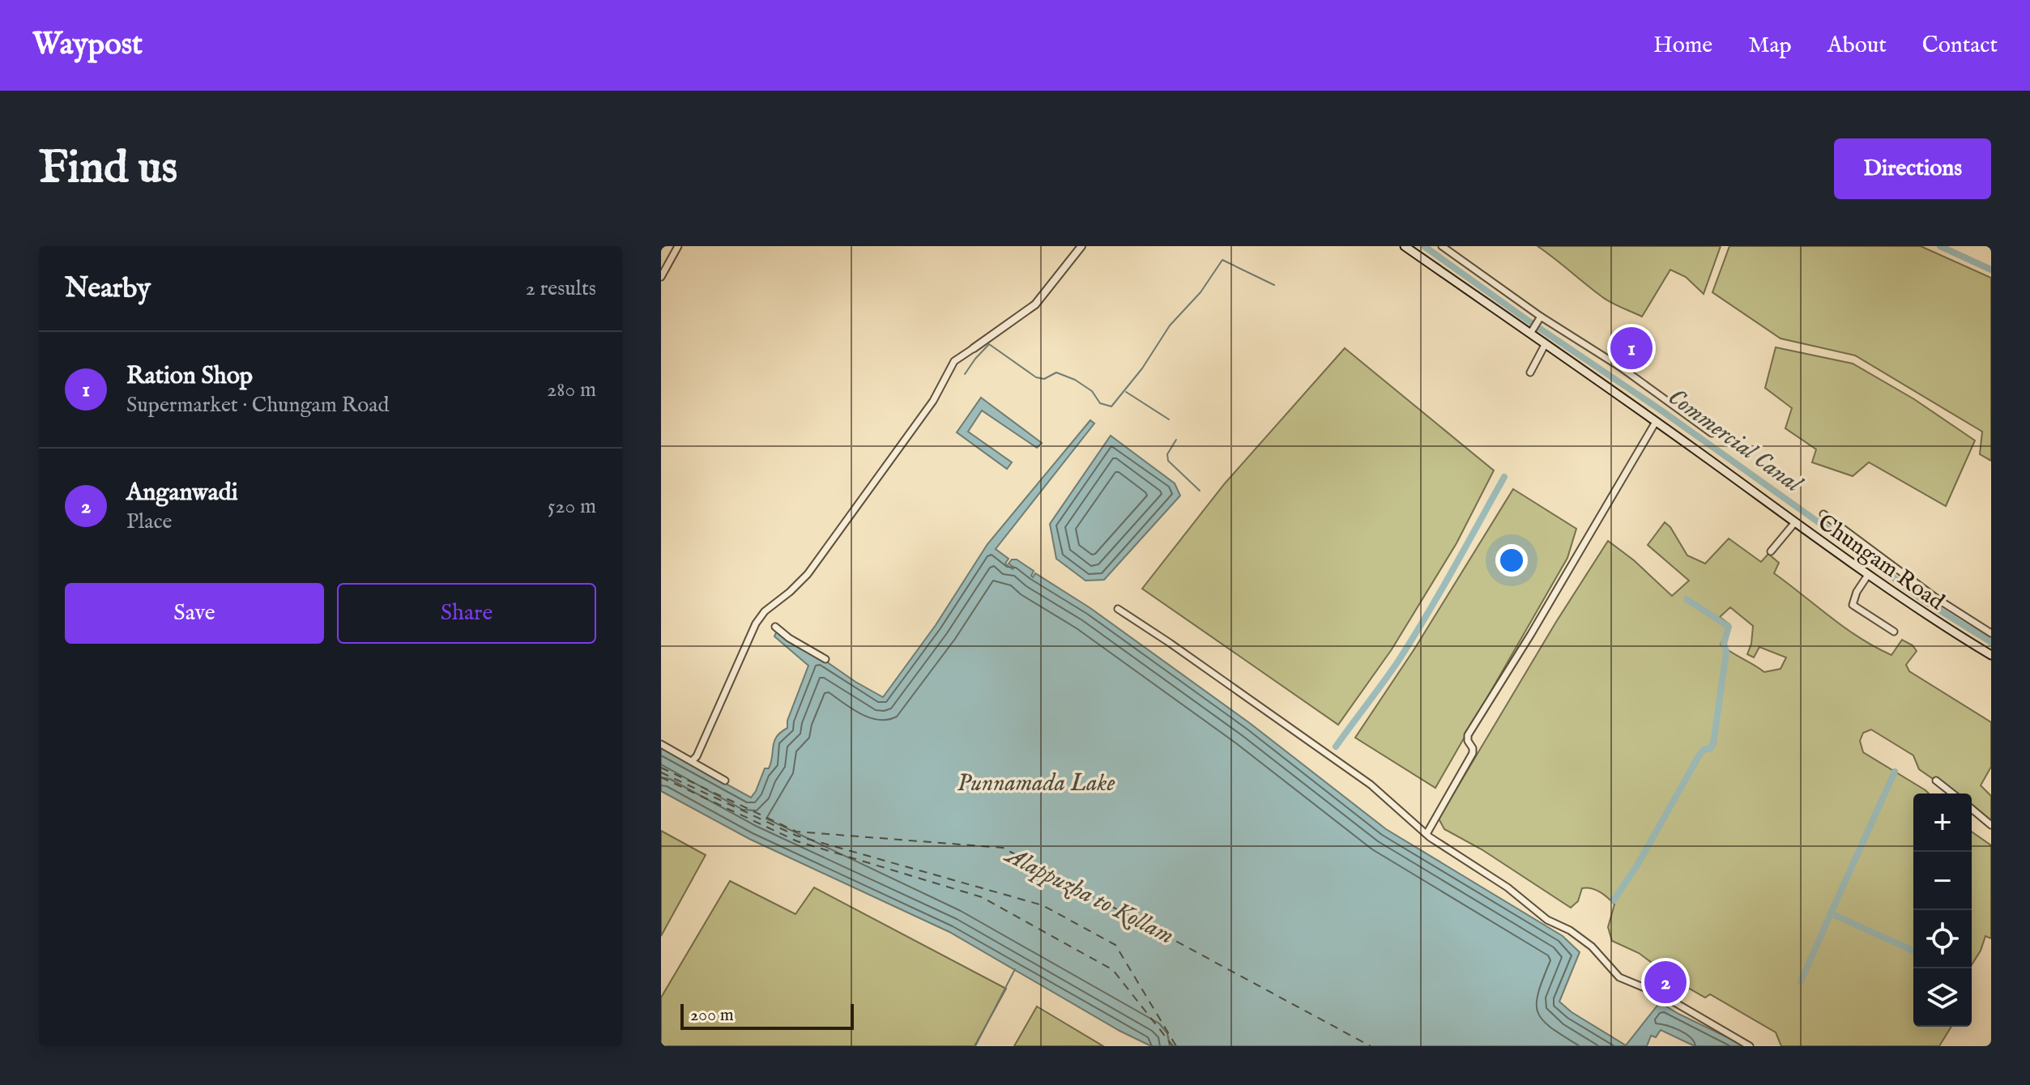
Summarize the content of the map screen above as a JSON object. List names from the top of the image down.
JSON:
{
  "streets": {
    "main road": ["Chungam Road"]
  },
  "water": ["Commercial Canal", "Punnamada Lake", "Alappuzha to Kollam"],
  "scale_bar": "200 m",
  "page": {
    "header": "Waypost",
    "nav": [
      "Home",
      "Map",
      "About",
      "Contact"
    ],
    "buttons": [
      "Directions",
      ["Save", "Share"]
    ],
    "title": "Find us",
    "heading": ["Nearby", "2 results"],
    "pins": ["1", "2"],
    "list": [
      {
        "mark": "1",
        "name": "Ration Shop",
        "note": "Supermarket · Chungam Road",
        "value": "280 m"
      },
      {
        "mark": "2",
        "name": "Anganwadi",
        "note": "Place",
        "value": "520 m"
      }
    ],
    "map_buttons": ["+", "−"],
    "scale": "200 m"
  }
}
